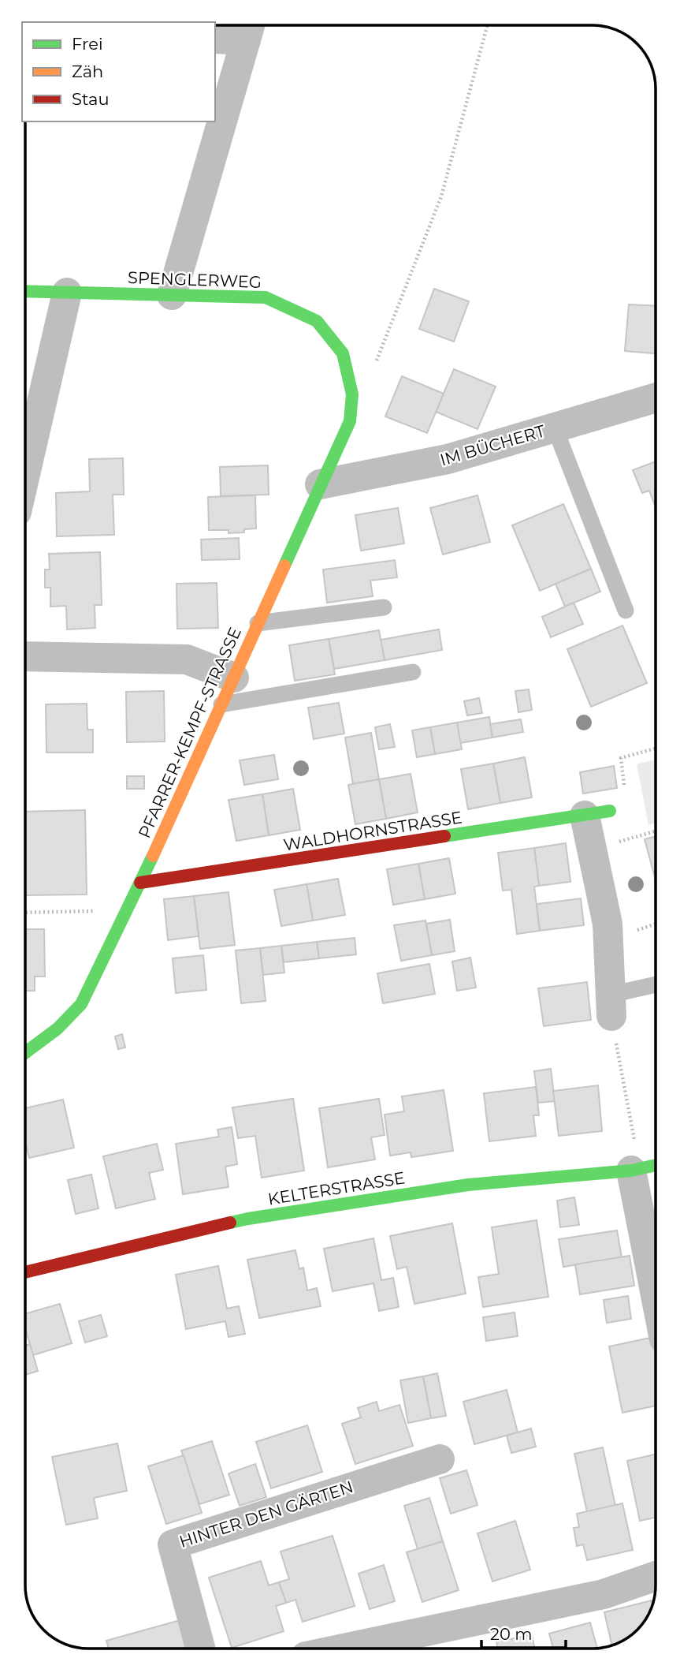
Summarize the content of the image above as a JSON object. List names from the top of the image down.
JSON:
{
  "streets": {
    "street": [
      "SPENGLERWEG",
      "IM BÜCHERT",
      "PFARRER-KEMPF-STRASSE",
      "WALDHORNSTRASSE",
      "KELTERSTRASSE",
      "HINTER DEN GÄRTEN"
    ]
  },
  "crossings": [
    ["SPENGLERWEG", "PFARRER-KEMPF-STRASSE"],
    ["IM BÜCHERT", "PFARRER-KEMPF-STRASSE"],
    ["PFARRER-KEMPF-STRASSE", "WALDHORNSTRASSE"]
  ],
  "legend": ["Frei", "Zäh", "Stau"],
  "scale_bar": "20 m"
}
